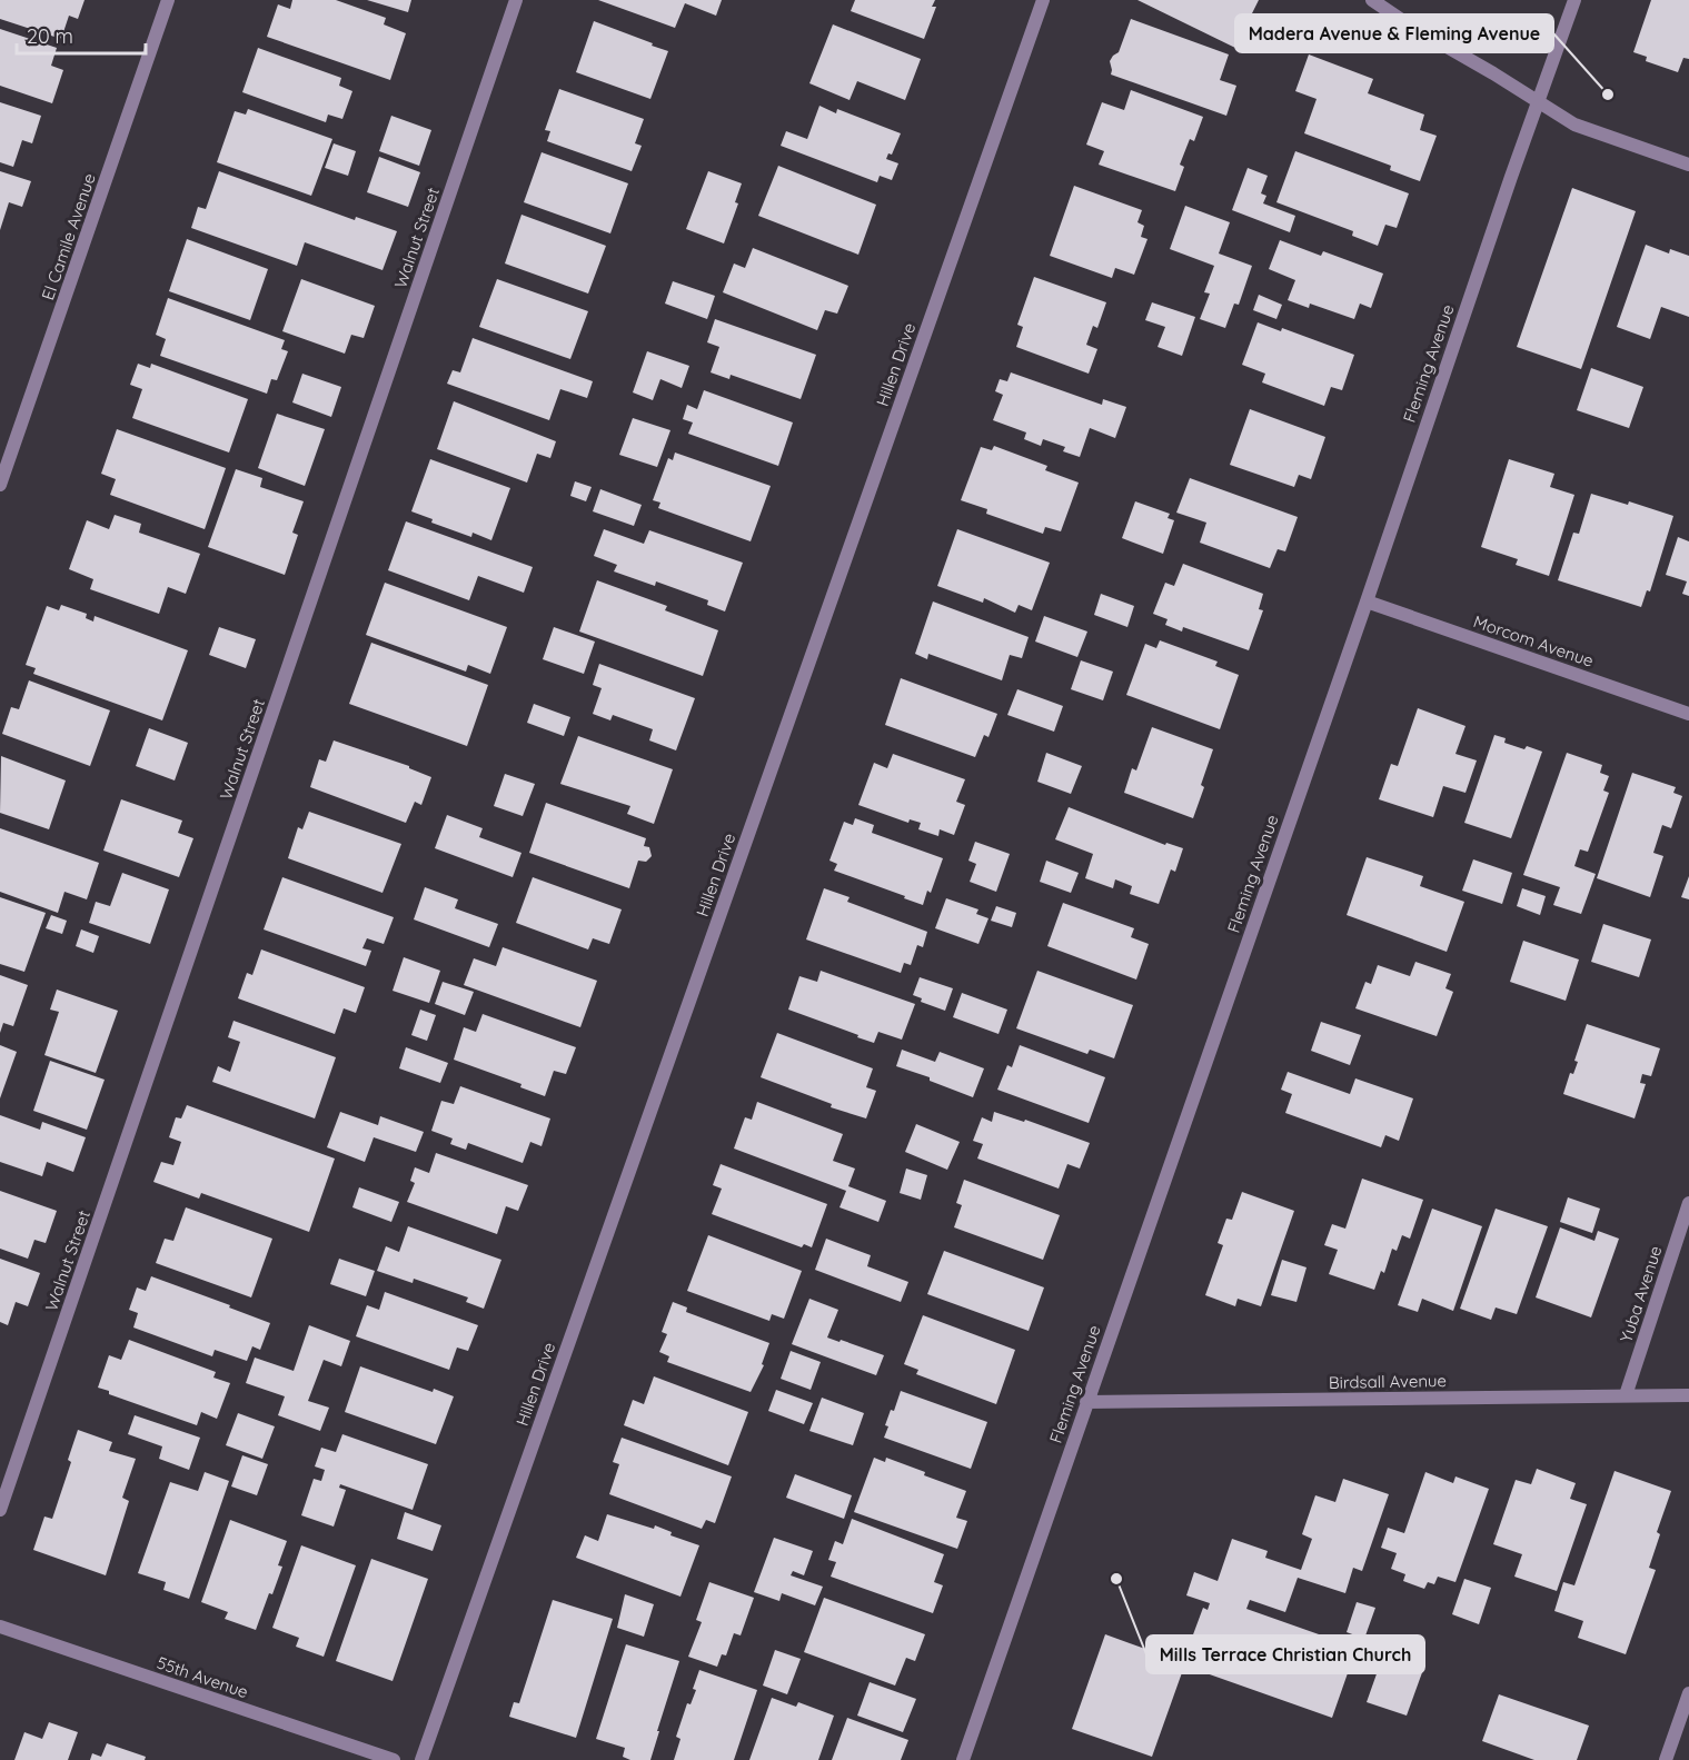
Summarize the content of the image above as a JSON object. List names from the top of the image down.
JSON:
{
  "streets": {
    "street": [
      "El Camile Avenue",
      "Walnut Street",
      "Fleming Avenue",
      "Hillen Drive",
      "Morcom Avenue",
      "Yuba Avenue",
      "Birdsall Avenue",
      "55th Avenue"
    ]
  },
  "crossings": [
    ["Fleming Avenue", "Morcom Avenue"],
    ["Fleming Avenue", "Birdsall Avenue"],
    ["Yuba Avenue", "Birdsall Avenue"]
  ],
  "places": ["Madera Avenue & Fleming Avenue", "Mills Terrace Christian Church"],
  "scale_bar": "20 m"
}
